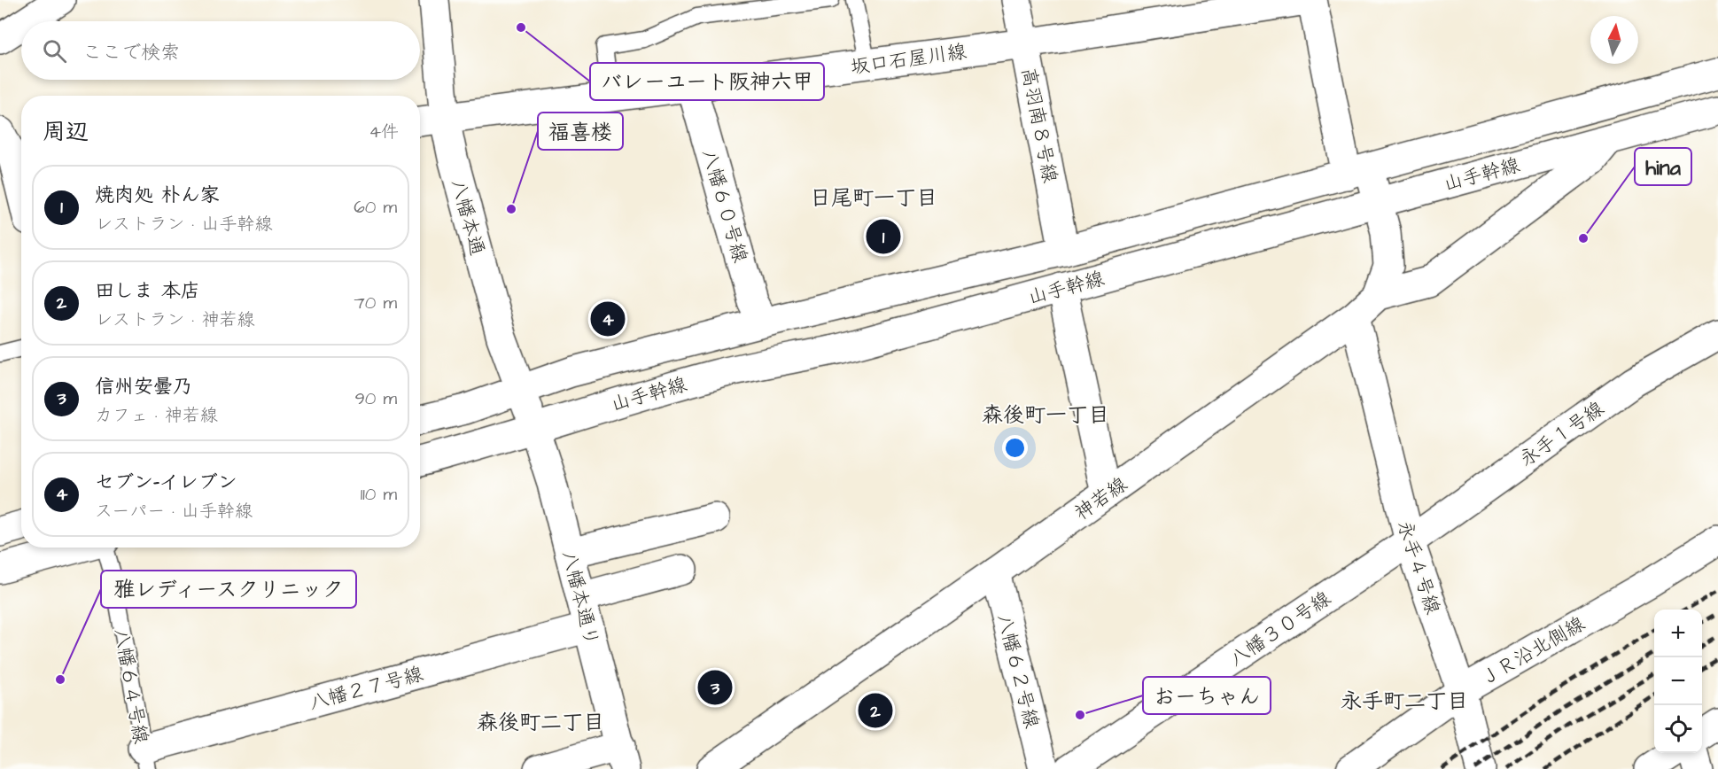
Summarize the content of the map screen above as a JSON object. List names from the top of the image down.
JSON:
{
  "streets": {
    "street": [
      "坂口石屋川線",
      "高羽南８号線",
      "山手幹線",
      "八幡６０号線",
      "八幡本通",
      "永手１号線",
      "神若線",
      "永手４号線",
      "八幡本通り",
      "八幡３０号線",
      "ＪＲ沿北側線",
      "八幡６２号線",
      "八幡２７号線"
    ],
    "lane": ["八幡６４号線"]
  },
  "crossings": [
    ["坂口石屋川線", "高羽南８号線"],
    ["坂口石屋川線", "八幡６０号線"],
    ["坂口石屋川線", "八幡本通"],
    ["高羽南８号線", "山手幹線"],
    ["山手幹線", "八幡６０号線"],
    ["山手幹線", "八幡本通"],
    ["山手幹線", "神若線"],
    ["山手幹線", "八幡本通り"],
    ["八幡本通", "八幡本通り"],
    ["永手１号線", "永手４号線"],
    ["永手１号線", "八幡３０号線"],
    ["神若線", "永手４号線"],
    ["神若線", "八幡６２号線"],
    ["永手４号線", "八幡３０号線"],
    ["永手４号線", "ＪＲ沿北側線"],
    ["八幡本通り", "八幡２７号線"],
    ["八幡６４号線", "八幡２７号線"]
  ],
  "districts": [
    "日尾町一丁目",
    "森後町一丁目",
    "永手町二丁目",
    "森後町二丁目"
  ],
  "places": [
    "バレーユート阪神六甲",
    "福喜楼",
    "hina",
    "雅レディースクリニック",
    "おーちゃん"
  ],
  "north": "top",
  "page": {
    "search": "ここで検索",
    "heading": ["周辺", "4件"],
    "list": [
      {
        "mark": "1",
        "name": "焼肉処 朴ん家",
        "note": "レストラン · 山手幹線",
        "value": "60 m"
      },
      {
        "mark": "2",
        "name": "田しま 本店",
        "note": "レストラン · 神若線",
        "value": "70 m"
      },
      {
        "mark": "3",
        "name": "信州安曇乃",
        "note": "カフェ · 神若線",
        "value": "90 m"
      },
      {
        "mark": "4",
        "name": "セブン-イレブン",
        "note": "スーパー · 山手幹線",
        "value": "110 m"
      }
    ],
    "pins": [
      "1",
      "4",
      "3",
      "2"
    ],
    "map_buttons": ["+", "−"]
  }
}
